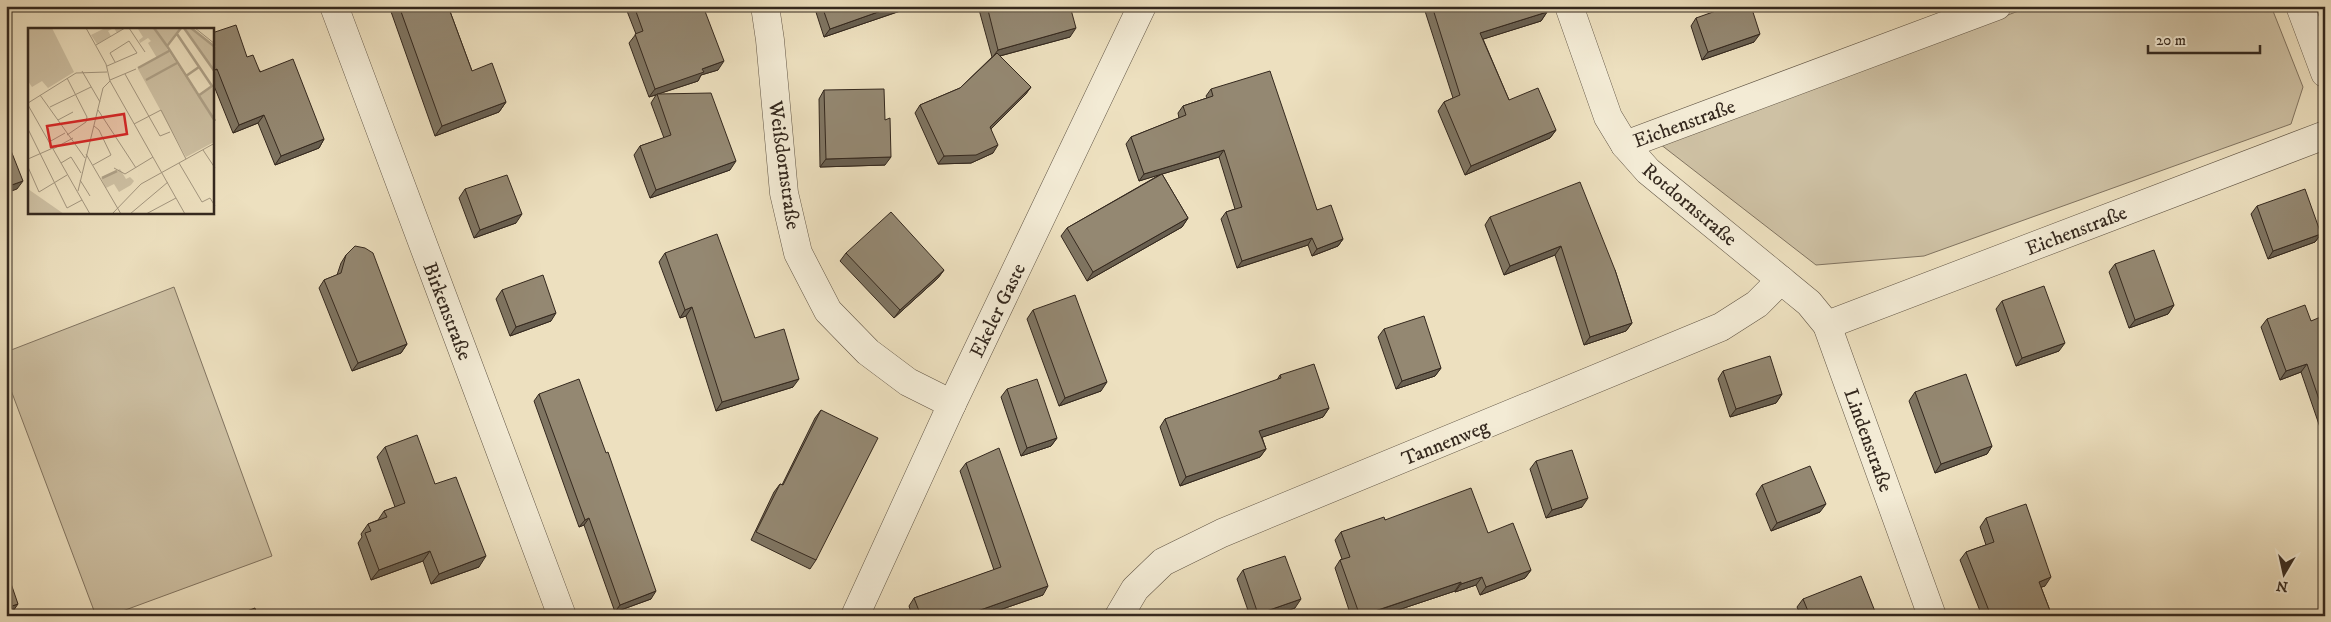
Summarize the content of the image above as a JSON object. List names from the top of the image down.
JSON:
{
  "streets": {
    "street": [
      "Eichenstraße",
      "Weißdornstraße",
      "Rotdornstraße",
      "Ekeler Gaste",
      "Birkenstraße",
      "Lindenstraße",
      "Tannenweg"
    ]
  },
  "crossings": [
    ["Eichenstraße", "Rotdornstraße"],
    ["Eichenstraße", "Lindenstraße"],
    ["Weißdornstraße", "Ekeler Gaste"],
    ["Rotdornstraße", "Lindenstraße"],
    ["Rotdornstraße", "Tannenweg"],
    ["Lindenstraße", "Tannenweg"]
  ],
  "scale_bar": "20 m",
  "north": "bottom"
}
